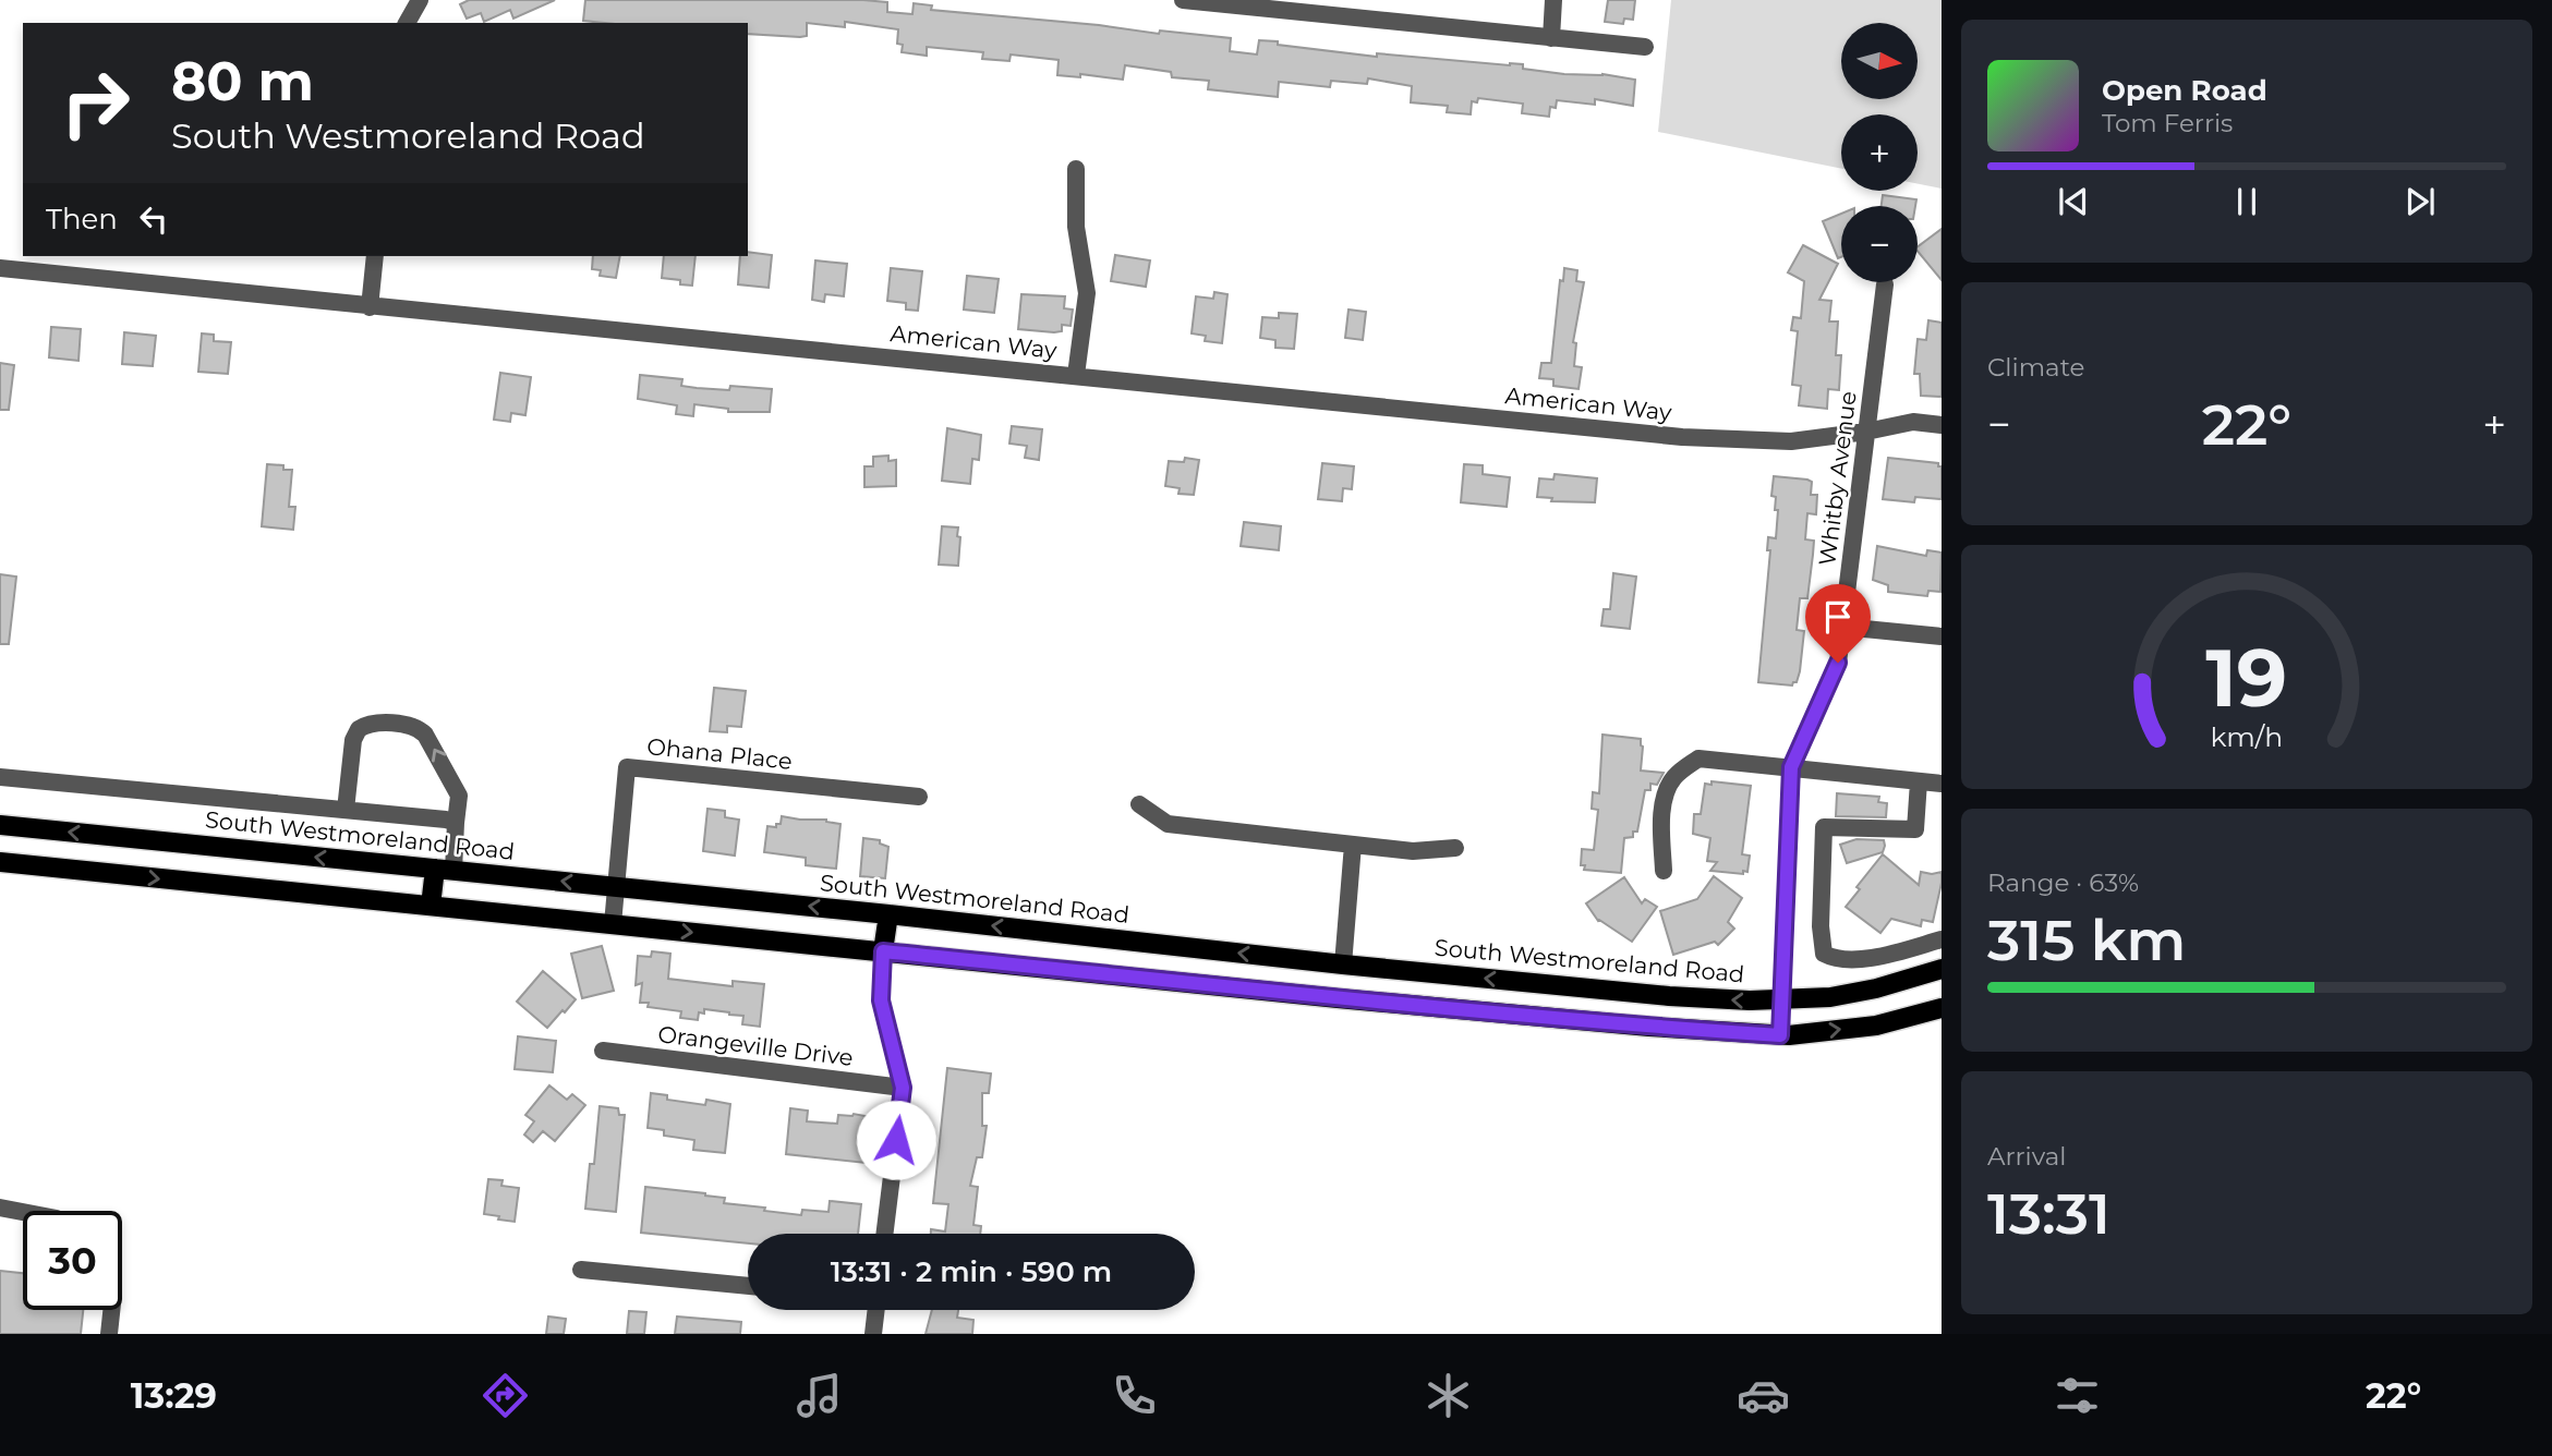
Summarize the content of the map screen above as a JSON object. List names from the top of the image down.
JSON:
{
  "streets": {
    "main road": ["South Westmoreland Road"],
    "street": [
      "American Way",
      "Whitby Avenue",
      "Ohana Place",
      "Orangeville Drive"
    ]
  },
  "crossings": [
    ["American Way", "Whitby Avenue"],
    ["Whitby Avenue", "South Westmoreland Road"],
    ["Ohana Place", "South Westmoreland Road"]
  ],
  "north": "right",
  "page": {
    "map_buttons": ["+", "−"],
    "turn": ["80 m", "South Westmoreland Road"],
    "song": ["Open Road", "Tom Ferris"],
    "then": "Then",
    "tile": [
      "Climate",
      ["Range · 63%", "315 km"],
      ["Arrival", "13:31"]
    ],
    "heat": ["−", "22°", "+"],
    "limit": "30",
    "trip": "13:31 · 2 min · 590 m",
    "tabs": ["13:29", "22°"],
    "gauge": ["19", "km/h"]
  }
}
